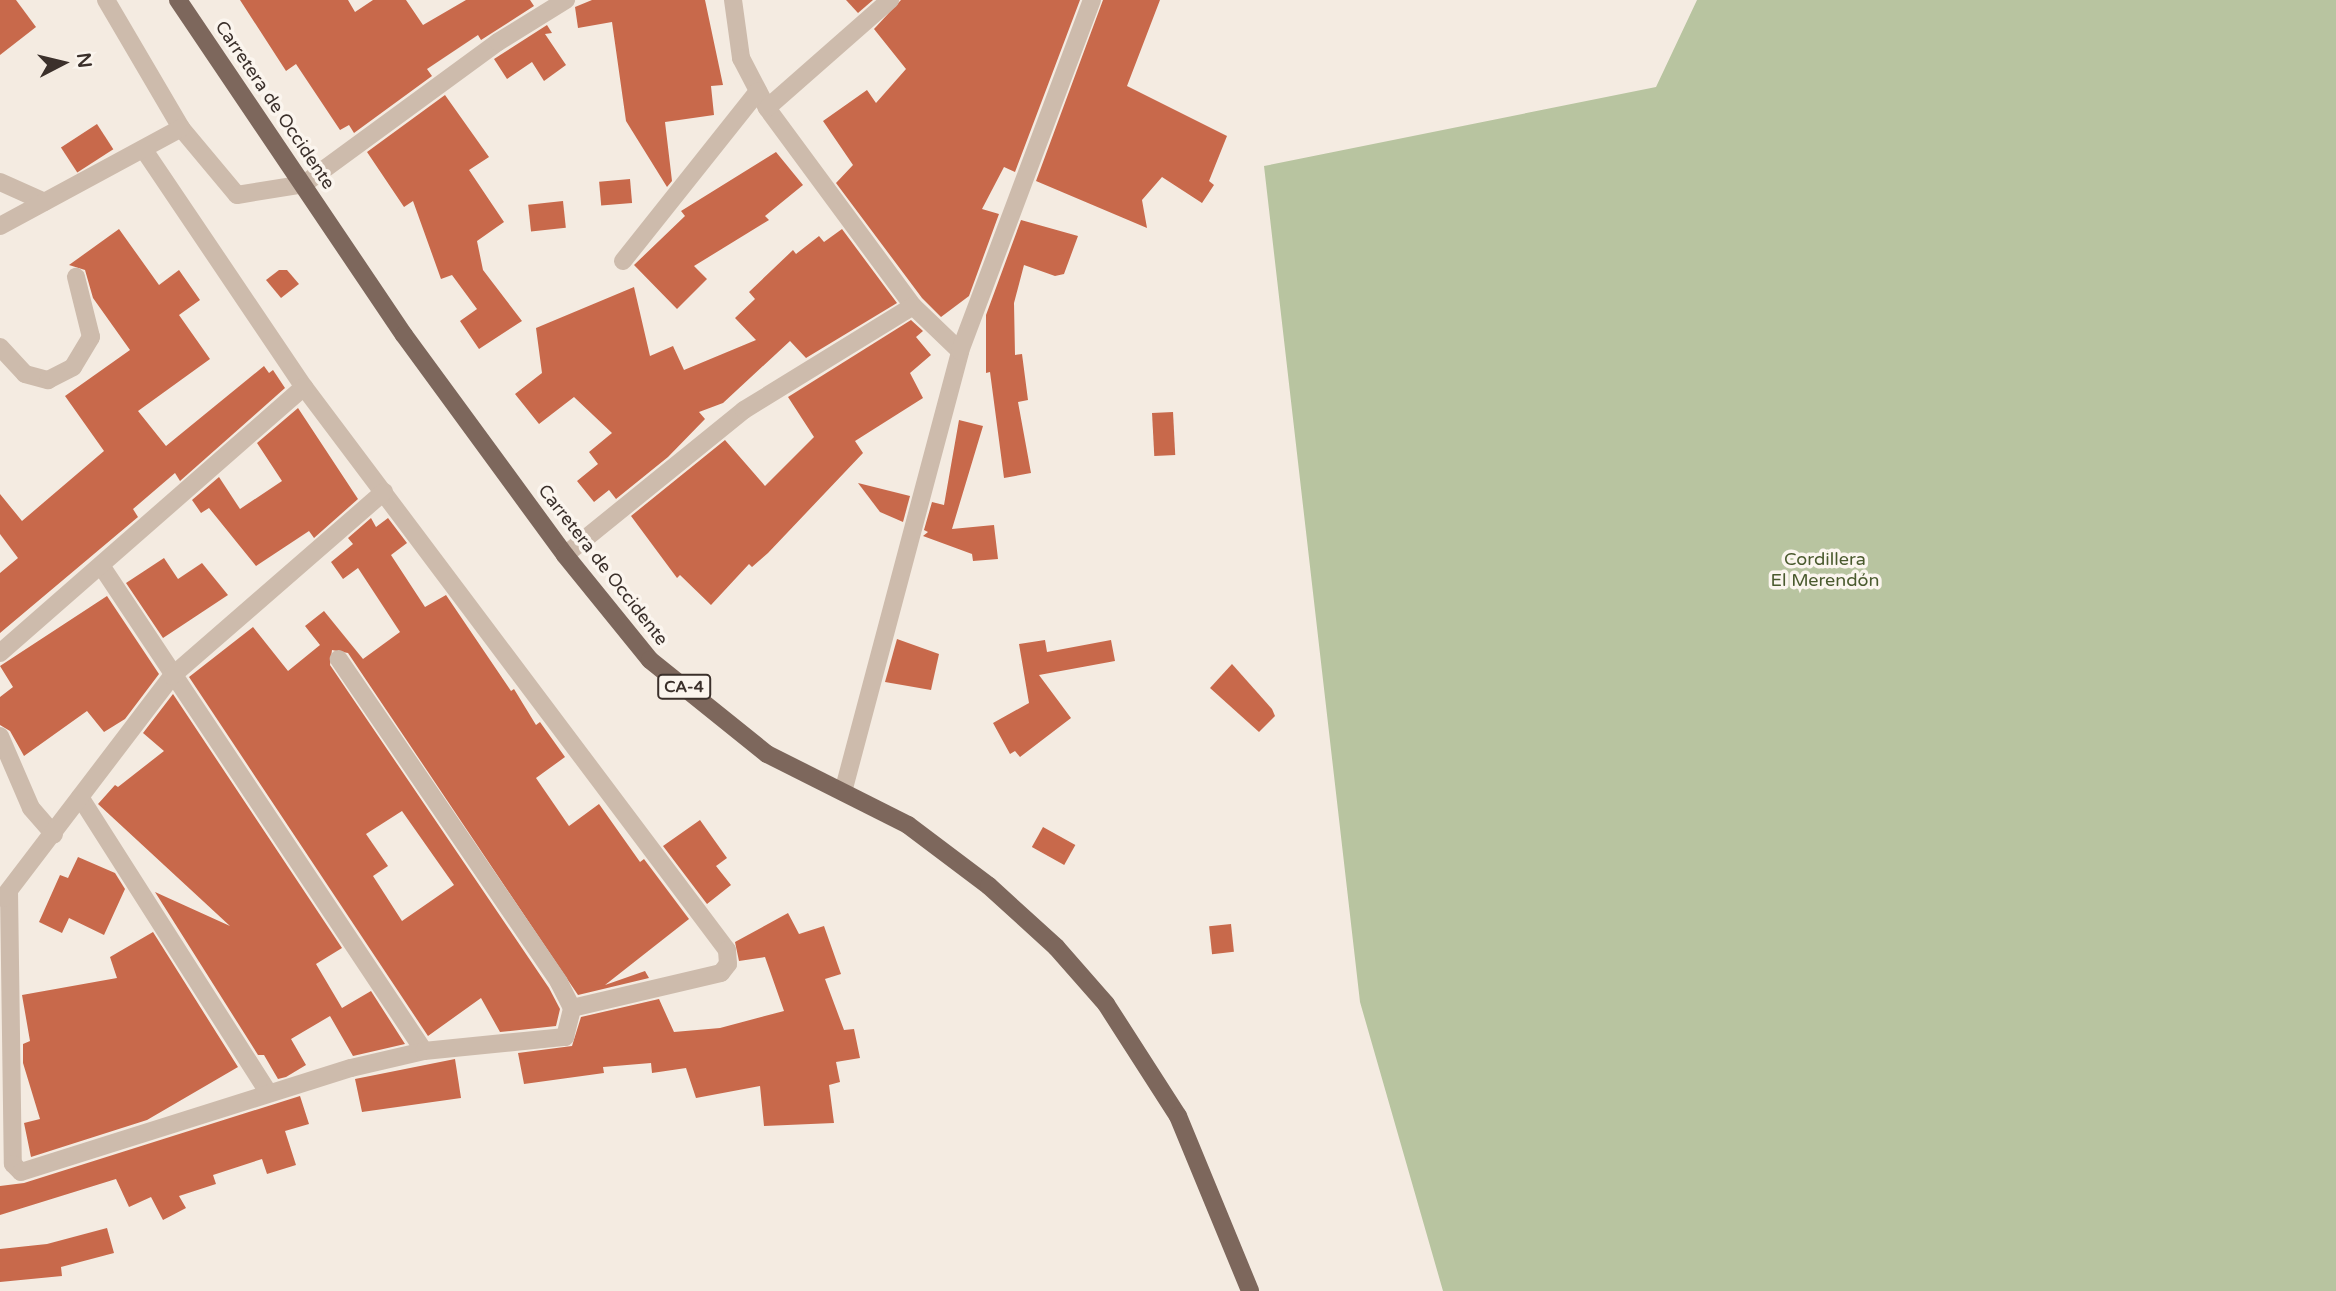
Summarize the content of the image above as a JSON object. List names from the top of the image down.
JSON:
{
  "streets": {
    "main road": ["Carretera de Occidente", "CA-4"]
  },
  "parks": ["Cordillera El Merendón"],
  "north": "right"
}
